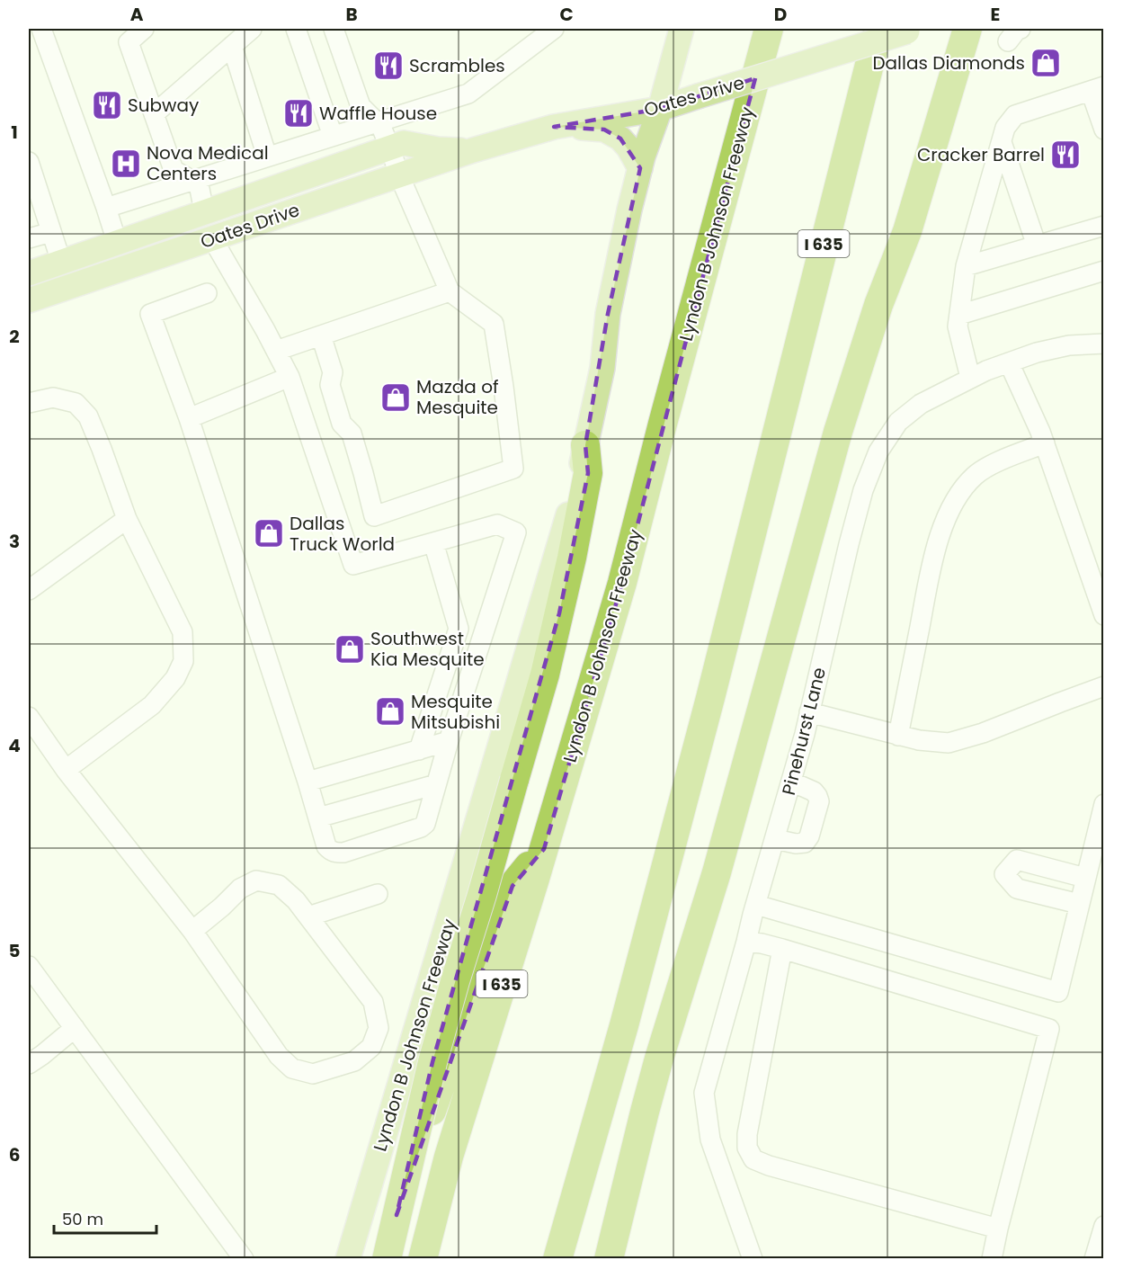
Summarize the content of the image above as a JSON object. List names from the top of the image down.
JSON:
{
  "streets": {
    "highway": ["Lyndon B Johnson Freeway", "I 635"],
    "main road": ["Oates Drive"],
    "street": ["Pinehurst Lane"]
  },
  "crossings": [
    ["Oates Drive", "Lyndon B Johnson Freeway"]
  ],
  "places": {
    "shop": [
      "Dallas Diamonds",
      "Mazda of Mesquite",
      "Dallas Truck World",
      "Southwest Kia Mesquite",
      "Mesquite Mitsubishi"
    ],
    "restaurant": [
      "Scrambles",
      "Subway",
      "Waffle House",
      "Cracker Barrel"
    ],
    "hospital": ["Nova Medical Centers"]
  },
  "scale_bar": "50 m",
  "grid": {
    "columns": [
      "A",
      "B",
      "C",
      "D",
      "E"
    ],
    "rows": [
      "1",
      "2",
      "3",
      "4",
      "5",
      "6"
    ]
  }
}
